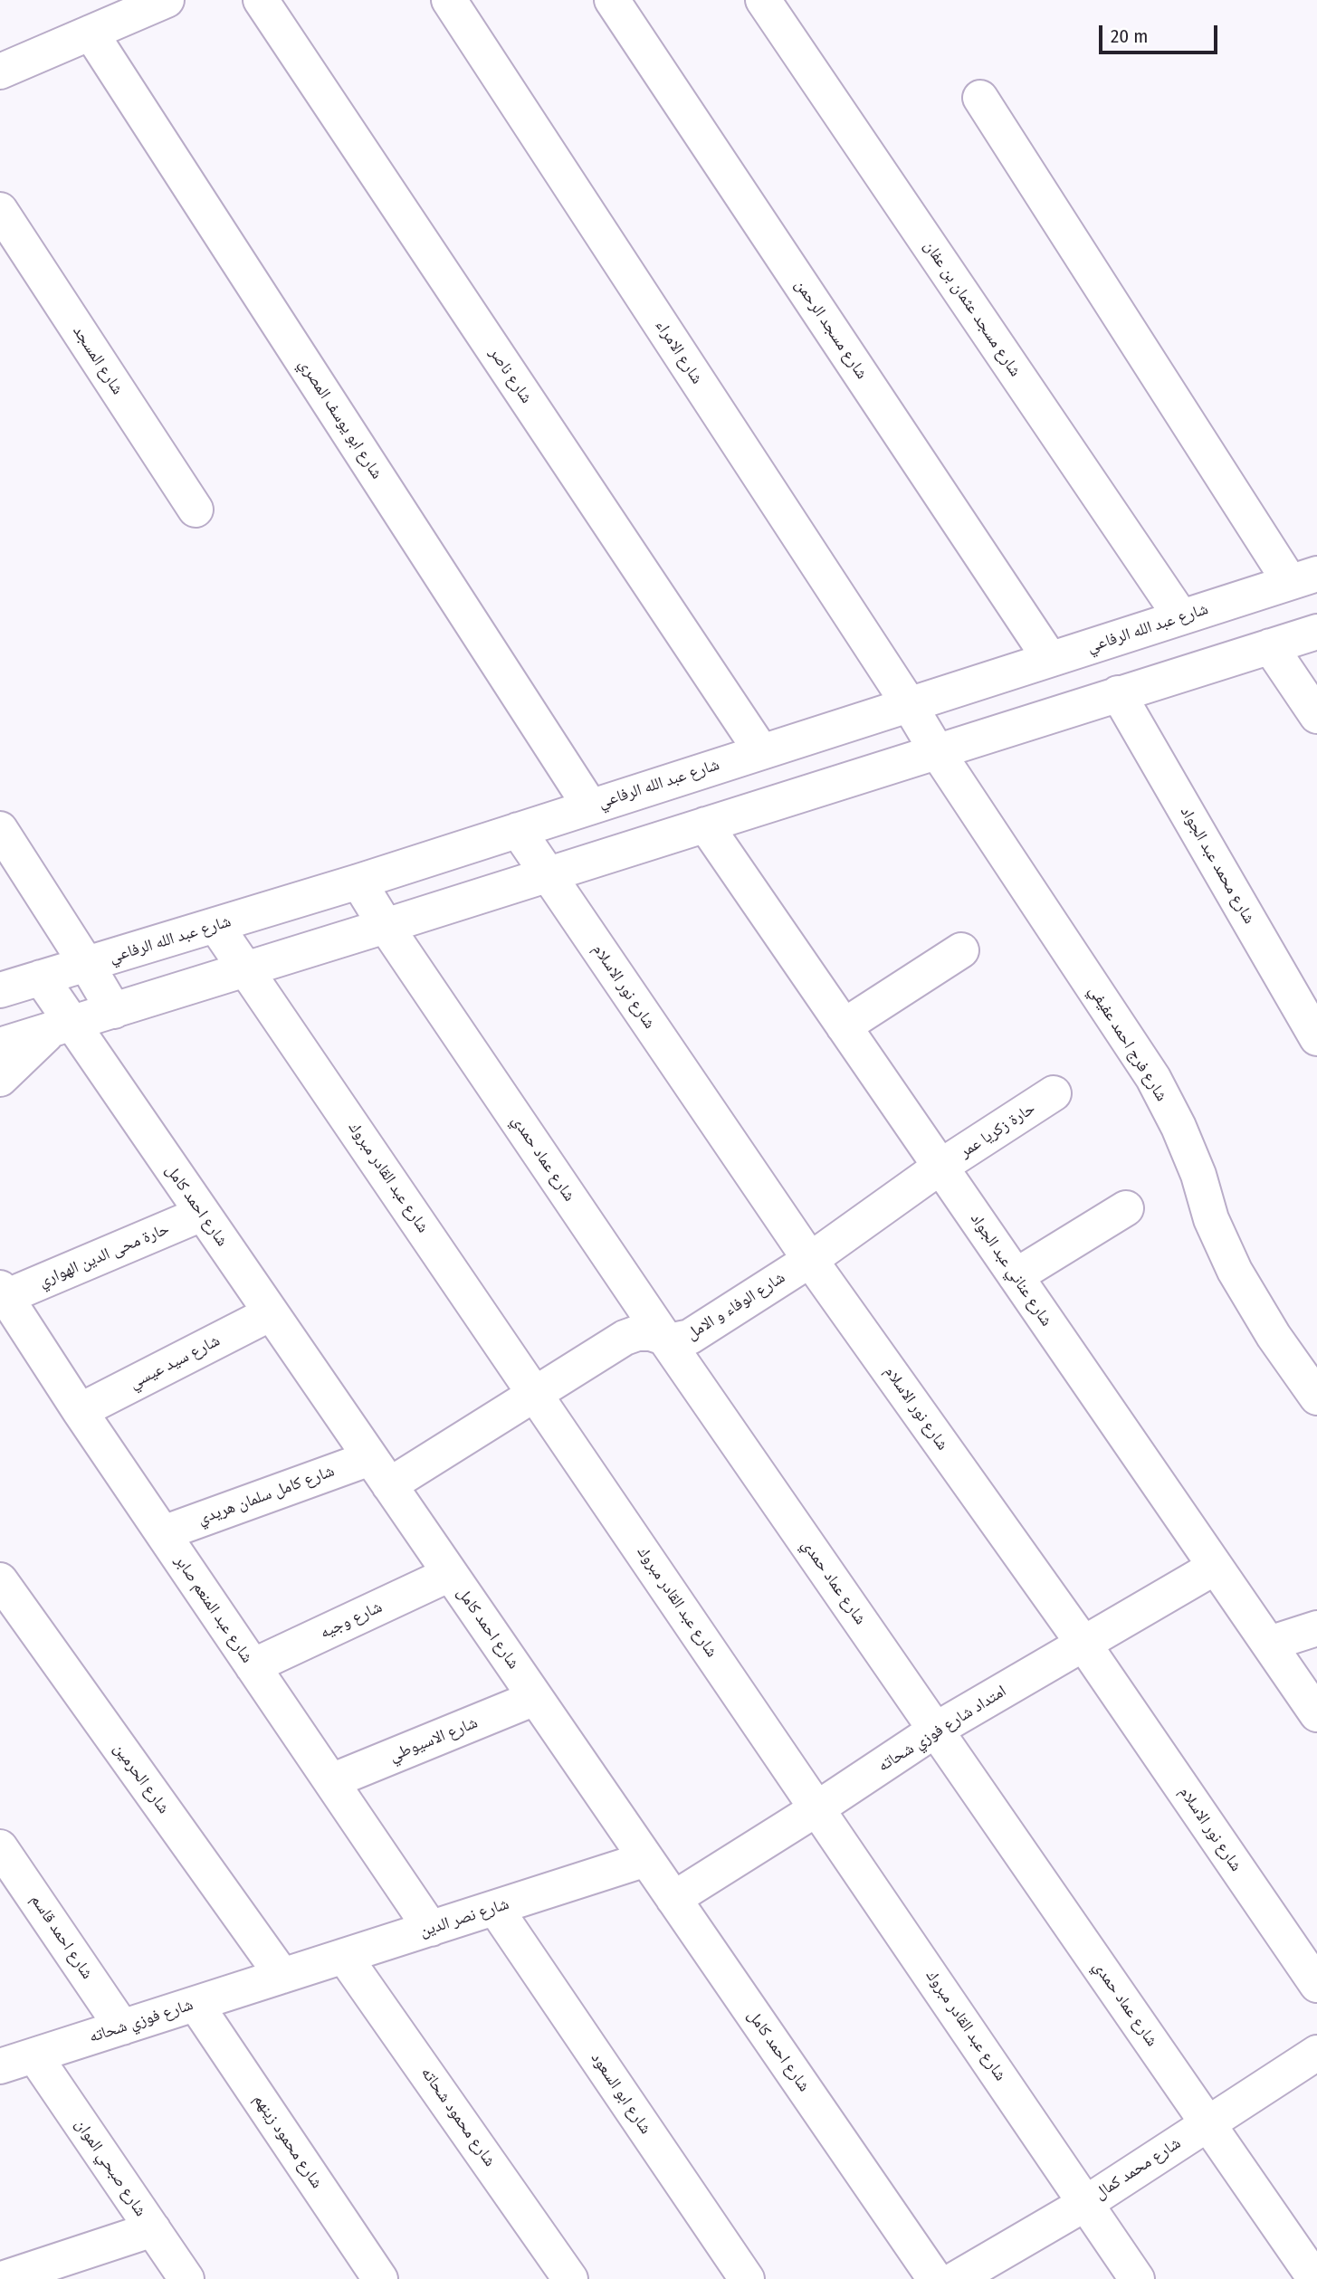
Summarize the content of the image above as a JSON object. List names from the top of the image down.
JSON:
{
  "streets": {
    "street": [
      "شارع مسجد عثمان بن عفان",
      "شارع مسجد الرحمن",
      "شارع الامراء",
      "شارع المسجد",
      "شارع ناصر",
      "شارع ابو يوسف المصري",
      "شارع عبد الله الرفاعي",
      "شارع محمد عبد الجواد",
      "شارع نور الاسلام",
      "شارع فرج احمد عفيفي",
      "حارة زكريا عمر",
      "شارع عماد حمدي",
      "شارع عبد القادر مبروك",
      "شارع احمد كامل",
      "حارة محى الدين الهواري",
      "شارع عناني عبد الجواد",
      "شارع الوفاء و الامل",
      "شارع سيد عيسي",
      "شارع كامل سلمان هريدي",
      "شارع عبد المنعم صابر",
      "شارع وجيه",
      "امتداد شارع فوزي شحاته",
      "شارع الاسيوطي",
      "شارع الحرمين",
      "شارع نصر الدين",
      "شارع احمد قاسم",
      "شارع فوزي شحاته",
      "شارع ابو السعود",
      "شارع محمود شحاته",
      "شارع محمود زينهم",
      "شارع صبحي الموان",
      "شارع محمد كمال"
    ]
  },
  "crossings": [
    ["شارع مسجد عثمان بن عفان", "شارع عبد الله الرفاعي"],
    ["شارع مسجد الرحمن", "شارع عبد الله الرفاعي"],
    ["شارع الامراء", "شارع عبد الله الرفاعي"],
    ["شارع الامراء", "شارع فرج احمد عفيفي"],
    ["شارع ناصر", "شارع عبد الله الرفاعي"],
    ["شارع ابو يوسف المصري", "شارع عبد الله الرفاعي"],
    ["شارع عبد الله الرفاعي", "شارع نور الاسلام"],
    ["شارع عبد الله الرفاعي", "شارع فرج احمد عفيفي"],
    ["شارع عبد الله الرفاعي", "شارع عماد حمدي"],
    ["شارع عبد الله الرفاعي", "شارع عبد القادر مبروك"],
    ["شارع عبد الله الرفاعي", "شارع احمد كامل"],
    ["شارع نور الاسلام", "شارع الوفاء و الامل"],
    ["شارع نور الاسلام", "امتداد شارع فوزي شحاته"],
    ["حارة زكريا عمر", "شارع عناني عبد الجواد"],
    ["حارة زكريا عمر", "شارع الوفاء و الامل"],
    ["شارع عماد حمدي", "شارع الوفاء و الامل"],
    ["شارع عماد حمدي", "امتداد شارع فوزي شحاته"],
    ["شارع عماد حمدي", "شارع محمد كمال"],
    ["شارع عبد القادر مبروك", "شارع الوفاء و الامل"],
    ["شارع عبد القادر مبروك", "امتداد شارع فوزي شحاته"],
    ["شارع عبد القادر مبروك", "شارع محمد كمال"],
    ["شارع احمد كامل", "حارة محى الدين الهواري"],
    ["شارع احمد كامل", "شارع الوفاء و الامل"],
    ["شارع احمد كامل", "شارع سيد عيسي"],
    ["شارع احمد كامل", "شارع كامل سلمان هريدي"],
    ["شارع احمد كامل", "شارع وجيه"],
    ["شارع احمد كامل", "امتداد شارع فوزي شحاته"],
    ["شارع احمد كامل", "شارع الاسيوطي"],
    ["شارع احمد كامل", "شارع نصر الدين"],
    ["حارة محى الدين الهواري", "شارع عبد المنعم صابر"],
    ["شارع عناني عبد الجواد", "شارع الوفاء و الامل"],
    ["شارع عناني عبد الجواد", "امتداد شارع فوزي شحاته"],
    ["شارع الوفاء و الامل", "شارع كامل سلمان هريدي"],
    ["شارع سيد عيسي", "شارع عبد المنعم صابر"],
    ["شارع كامل سلمان هريدي", "شارع عبد المنعم صابر"],
    ["شارع عبد المنعم صابر", "شارع وجيه"],
    ["شارع عبد المنعم صابر", "شارع الاسيوطي"],
    ["شارع عبد المنعم صابر", "شارع نصر الدين"],
    ["شارع الحرمين", "شارع نصر الدين"],
    ["شارع الحرمين", "شارع فوزي شحاته"],
    ["شارع نصر الدين", "شارع فوزي شحاته"],
    ["شارع نصر الدين", "شارع ابو السعود"],
    ["شارع نصر الدين", "شارع محمود شحاته"],
    ["شارع احمد قاسم", "شارع فوزي شحاته"],
    ["شارع فوزي شحاته", "شارع محمود زينهم"],
    ["شارع فوزي شحاته", "شارع صبحي الموان"]
  ],
  "scale_bar": "20 m"
}
